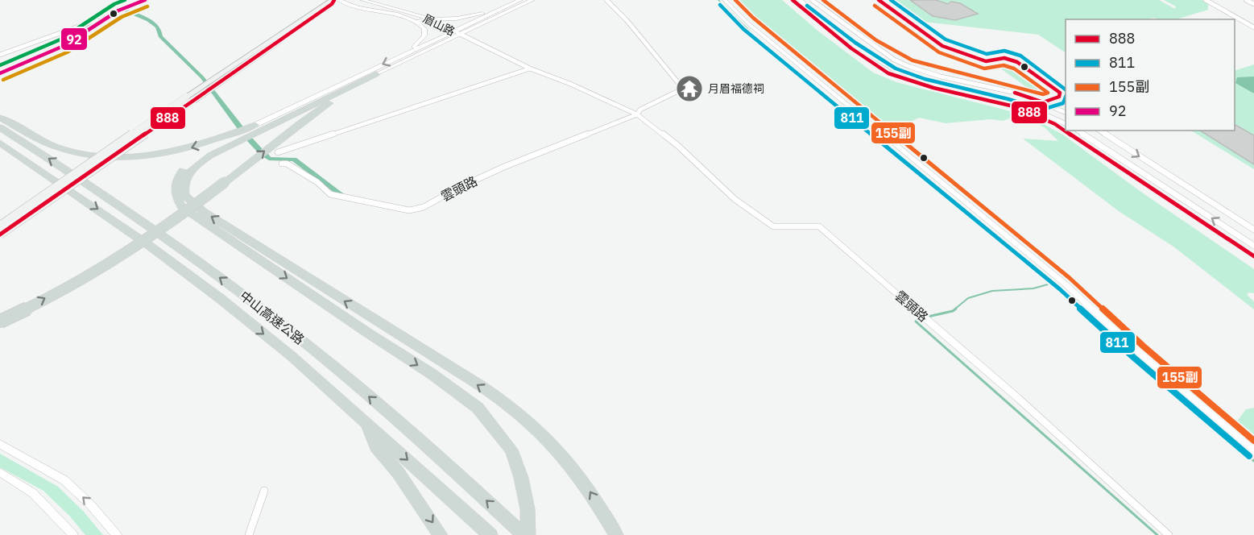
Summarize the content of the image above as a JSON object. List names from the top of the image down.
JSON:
{
  "streets": {
    "highway": ["中山高速公路"],
    "street": ["眉山路", "雲頭路"]
  },
  "crossings": [
    ["眉山路", "雲頭路"]
  ],
  "places": {
    "temple": ["月眉福德祠"]
  },
  "lines": [
    "transit line 888",
    "transit line 811",
    "transit line 155副",
    "transit line 92"
  ],
  "legend": [
    "888",
    "811",
    "155副",
    "92"
  ]
}
